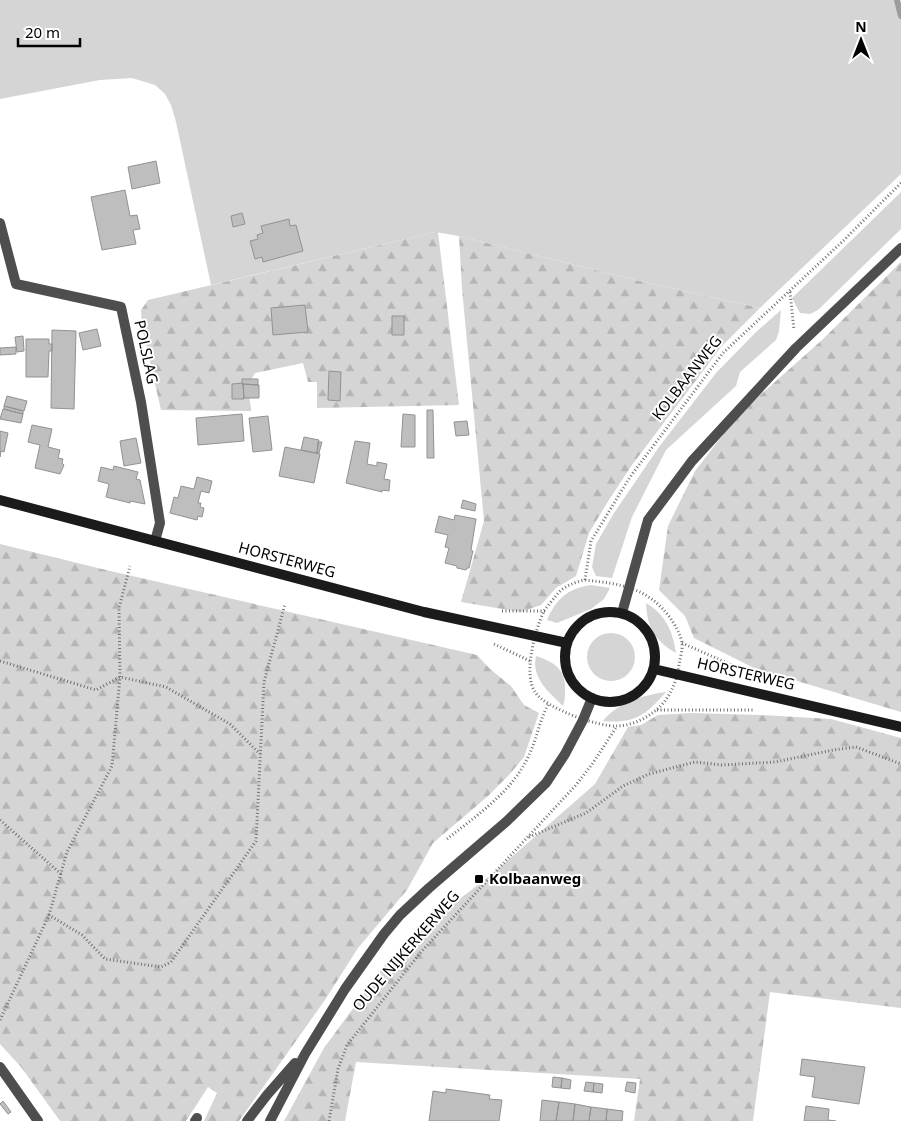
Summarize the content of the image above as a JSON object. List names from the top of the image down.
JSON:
{
  "streets": {
    "main road": ["HORSTERWEG"],
    "street": ["POLSLAG", "OUDE NIJKERKERWEG"],
    "path": ["KOLBAANWEG"]
  },
  "crossings": [
    ["POLSLAG", "HORSTERWEG"],
    ["HORSTERWEG", "OUDE NIJKERKERWEG"]
  ],
  "places": {
    "transit": ["Kolbaanweg"]
  },
  "scale_bar": "20 m",
  "north": "top"
}
